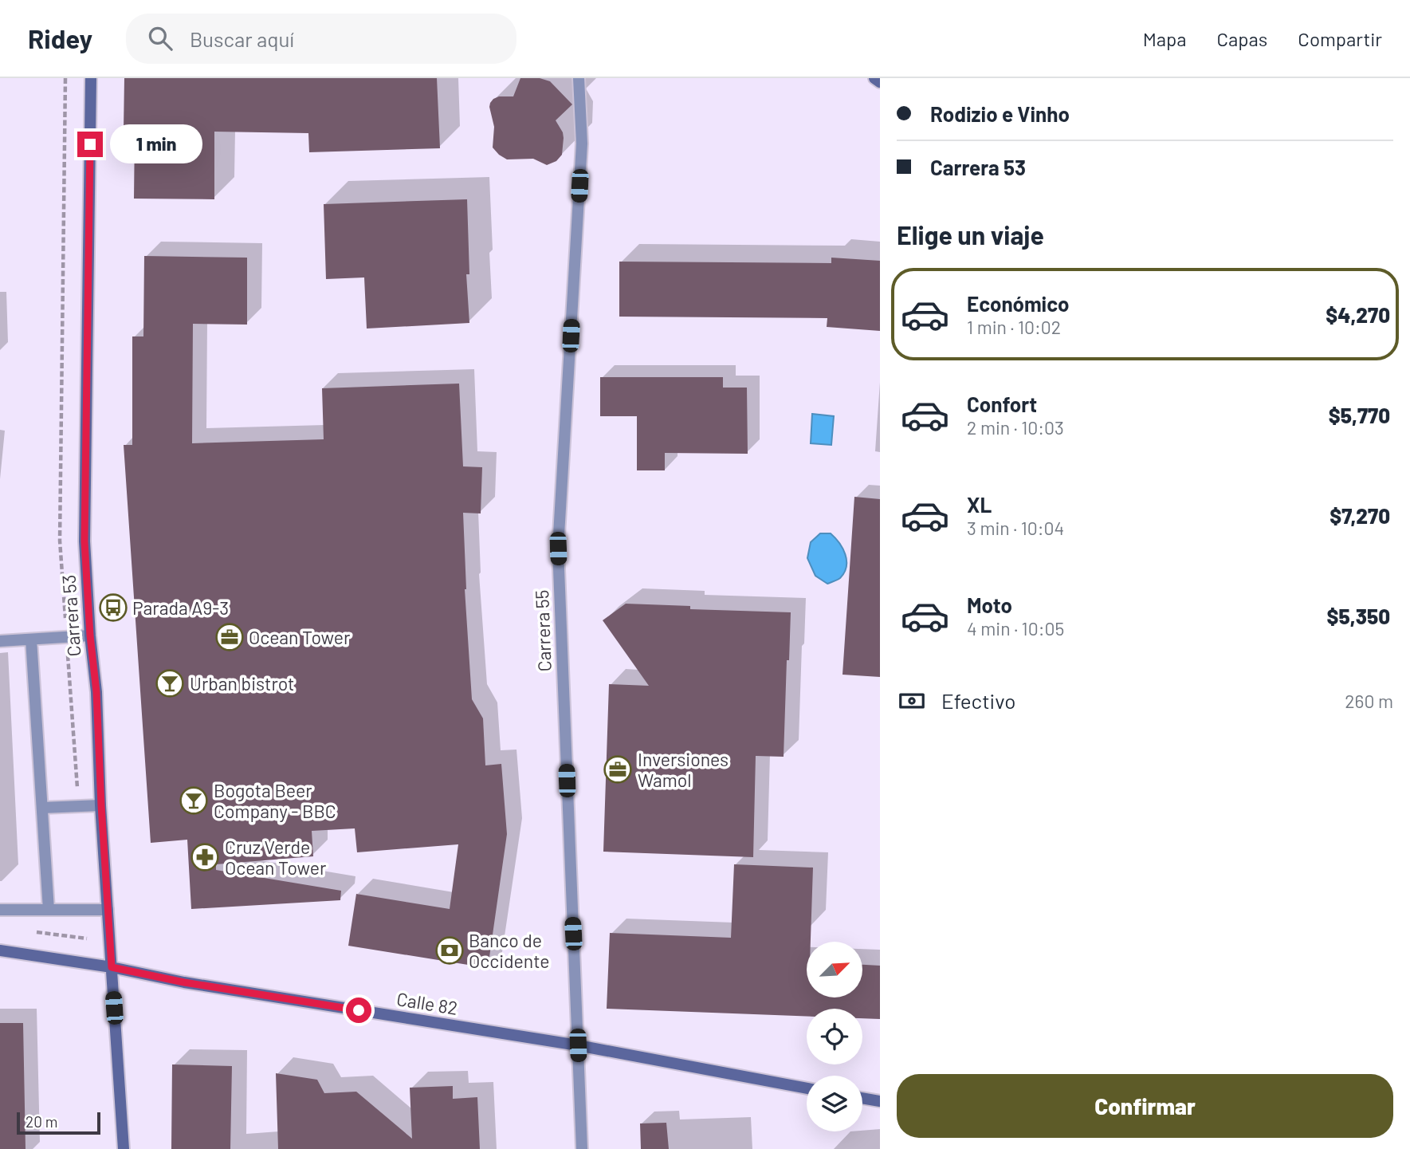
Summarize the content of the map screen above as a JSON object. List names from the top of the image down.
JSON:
{
  "streets": {
    "main road": ["Carrera 53", "Calle 82"],
    "street": ["Carrera 55"]
  },
  "crossings": [
    ["Carrera 53", "Calle 82"],
    ["Carrera 55", "Calle 82"]
  ],
  "places": {
    "bus stop": ["Parada A9-3"],
    "office": ["Ocean Tower", "Inversiones Wamol"],
    "bar": ["Urban bistrot", "Bogota Beer Company - BBC"],
    "pharmacy": ["Cruz Verde Ocean Tower"],
    "bank": ["Banco de Occidente"]
  },
  "scale_bar": "20 m",
  "north": "top right",
  "page": {
    "header": "Ridey",
    "search": "Buscar aquí",
    "nav": ["Mapa", "Capas", "Compartir"],
    "banner": ["Rodizio e Vinho", "Carrera 53"],
    "bubble": "1 min",
    "heading": "Elige un viaje",
    "list": [
      {
        "name": "Económico",
        "note": "1 min · 10:02",
        "value": "$4,270"
      },
      {
        "name": "Confort",
        "note": "2 min · 10:03",
        "value": "$5,770"
      },
      {
        "name": "XL",
        "note": "3 min · 10:04",
        "value": "$7,270"
      },
      {
        "name": "Moto",
        "note": "4 min · 10:05",
        "value": "$5,350"
      }
    ],
    "pay": ["Efectivo", "260 m"],
    "buttons": "Confirmar",
    "scale": "20 m"
  }
}
